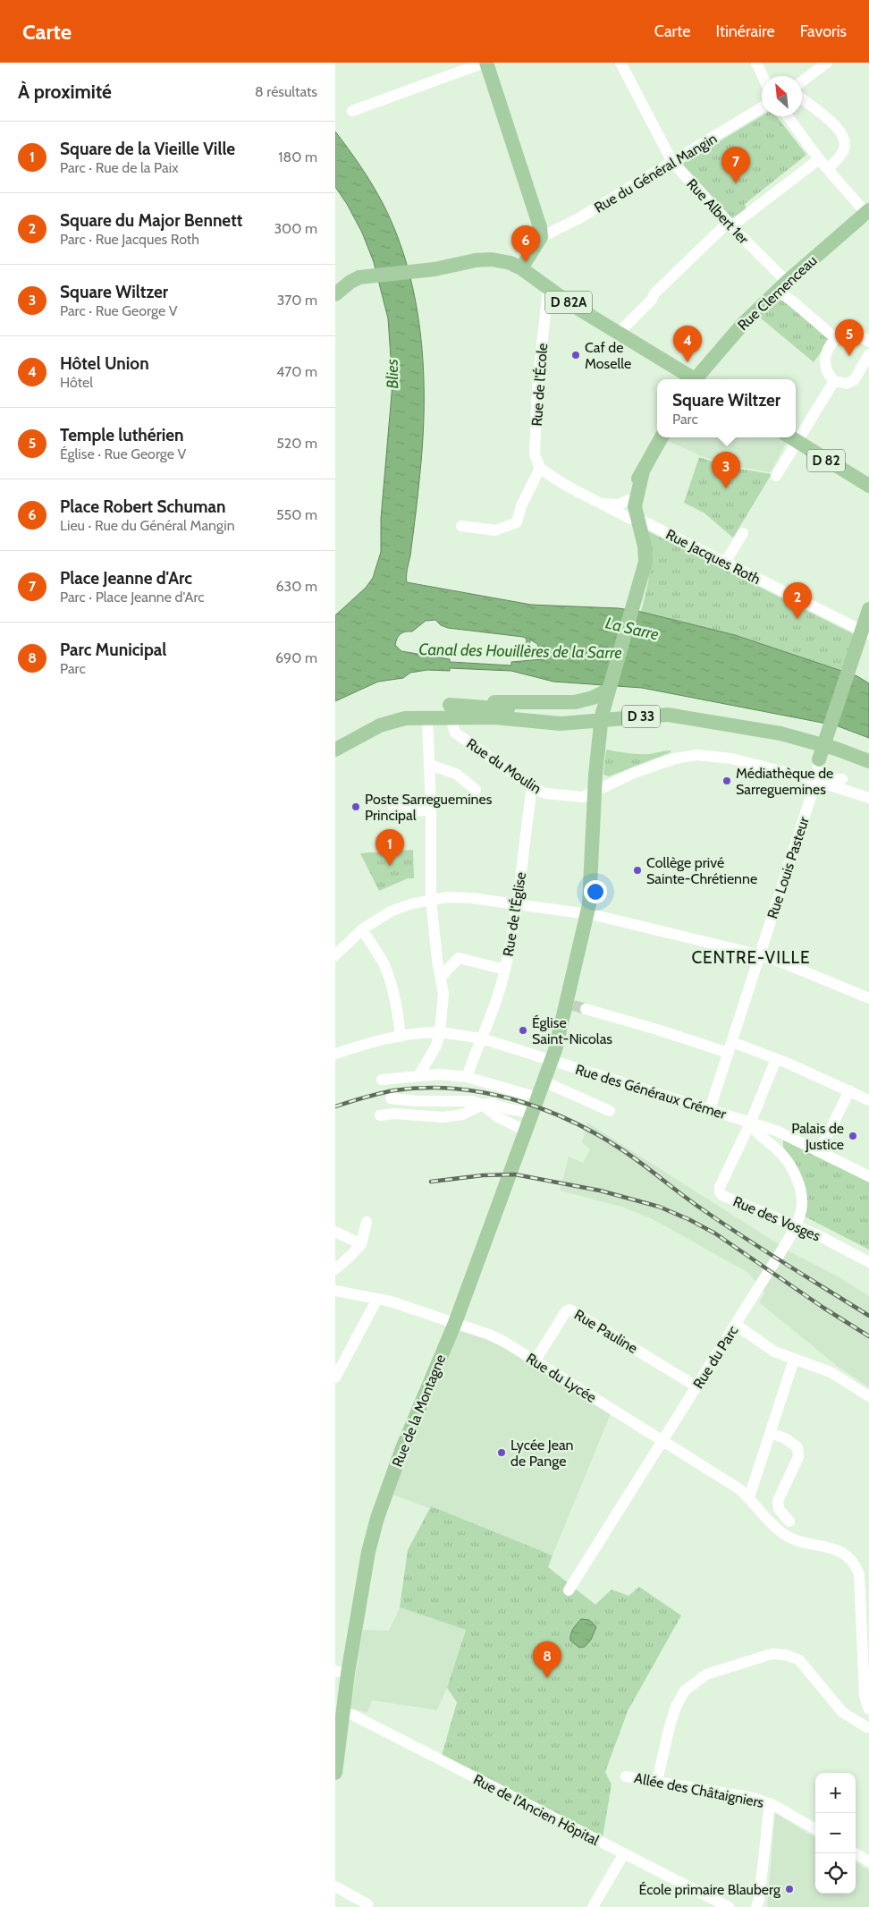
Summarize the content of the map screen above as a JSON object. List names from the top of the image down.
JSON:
{
  "streets": {
    "main road": [
      "Rue Clemenceau",
      "D 82A",
      "D 82",
      "D 33",
      "Rue de la Montagne"
    ],
    "street": [
      "Rue du Général Mangin",
      "Rue Albert 1er",
      "Rue de l'École",
      "Rue Jacques Roth",
      "Rue du Moulin",
      "Rue Louis Pasteur",
      "Rue de l'Église",
      "Rue des Généraux Crémer",
      "Rue des Vosges",
      "Rue Pauline",
      "Rue du Parc",
      "Rue du Lycée",
      "Allée des Châtaigniers",
      "Rue de l'Ancien Hôpital"
    ]
  },
  "crossings": [
    ["Rue du Général Mangin", "Rue Albert 1er"],
    ["Rue Albert 1er", "Rue Clemenceau"],
    ["D 82A", "Rue de l'École"],
    ["Rue de l'École", "Rue Jacques Roth"],
    ["Rue Jacques Roth", "Rue de la Montagne"],
    ["D 33", "Rue du Moulin"],
    ["D 33", "Rue de la Montagne"],
    ["Rue du Moulin", "Rue Louis Pasteur"],
    ["Rue du Moulin", "Rue de l'Église"],
    ["Rue du Moulin", "Rue de la Montagne"],
    ["Rue Louis Pasteur", "Rue des Généraux Crémer"],
    ["Rue de l'Église", "Rue des Généraux Crémer"],
    ["Rue des Généraux Crémer", "Rue des Vosges"],
    ["Rue des Généraux Crémer", "Rue du Parc"],
    ["Rue des Généraux Crémer", "Rue de la Montagne"],
    ["Rue des Vosges", "Rue du Parc"],
    ["Rue Pauline", "Rue du Parc"],
    ["Rue Pauline", "Rue du Lycée"],
    ["Rue du Parc", "Rue du Lycée"],
    ["Rue du Lycée", "Rue de la Montagne"],
    ["Rue de la Montagne", "Rue de l'Ancien Hôpital"]
  ],
  "districts": ["CENTRE-VILLE"],
  "water": ["Blies", "La Sarre", "Canal des Houillères de la Sarre"],
  "places": [
    "Caf de Moselle",
    "Médiathèque de Sarreguemines",
    "Poste Sarreguemines Principal",
    "Collège privé Sainte-Chrétienne",
    "Église Saint-Nicolas",
    "Palais de Justice",
    "Lycée Jean de Pange",
    "École primaire Blauberg"
  ],
  "north": "top left",
  "page": {
    "header": "Carte",
    "nav": ["Carte", "Itinéraire", "Favoris"],
    "heading": ["À proximité", "8 résultats"],
    "list": [
      {
        "mark": "1",
        "name": "Square de la Vieille Ville",
        "note": "Parc · Rue de la Paix",
        "value": "180 m"
      },
      {
        "mark": "2",
        "name": "Square du Major Bennett",
        "note": "Parc · Rue Jacques Roth",
        "value": "300 m"
      },
      {
        "mark": "3",
        "name": "Square Wiltzer",
        "note": "Parc · Rue George V",
        "value": "370 m"
      },
      {
        "mark": "4",
        "name": "Hôtel Union",
        "note": "Hôtel",
        "value": "470 m"
      },
      {
        "mark": "5",
        "name": "Temple luthérien",
        "note": "Église · Rue George V",
        "value": "520 m"
      },
      {
        "mark": "6",
        "name": "Place Robert Schuman",
        "note": "Lieu · Rue du Général Mangin",
        "value": "550 m"
      },
      {
        "mark": "7",
        "name": "Place Jeanne d'Arc",
        "note": "Parc · Place Jeanne d'Arc",
        "value": "630 m"
      },
      {
        "mark": "8",
        "name": "Parc Municipal",
        "note": "Parc",
        "value": "690 m"
      }
    ],
    "pins": [
      "7",
      "6",
      "5",
      "4",
      "3",
      "2",
      "1",
      "8"
    ],
    "popup": ["Square Wiltzer", "Parc"],
    "map_buttons": ["+", "−"]
  }
}
